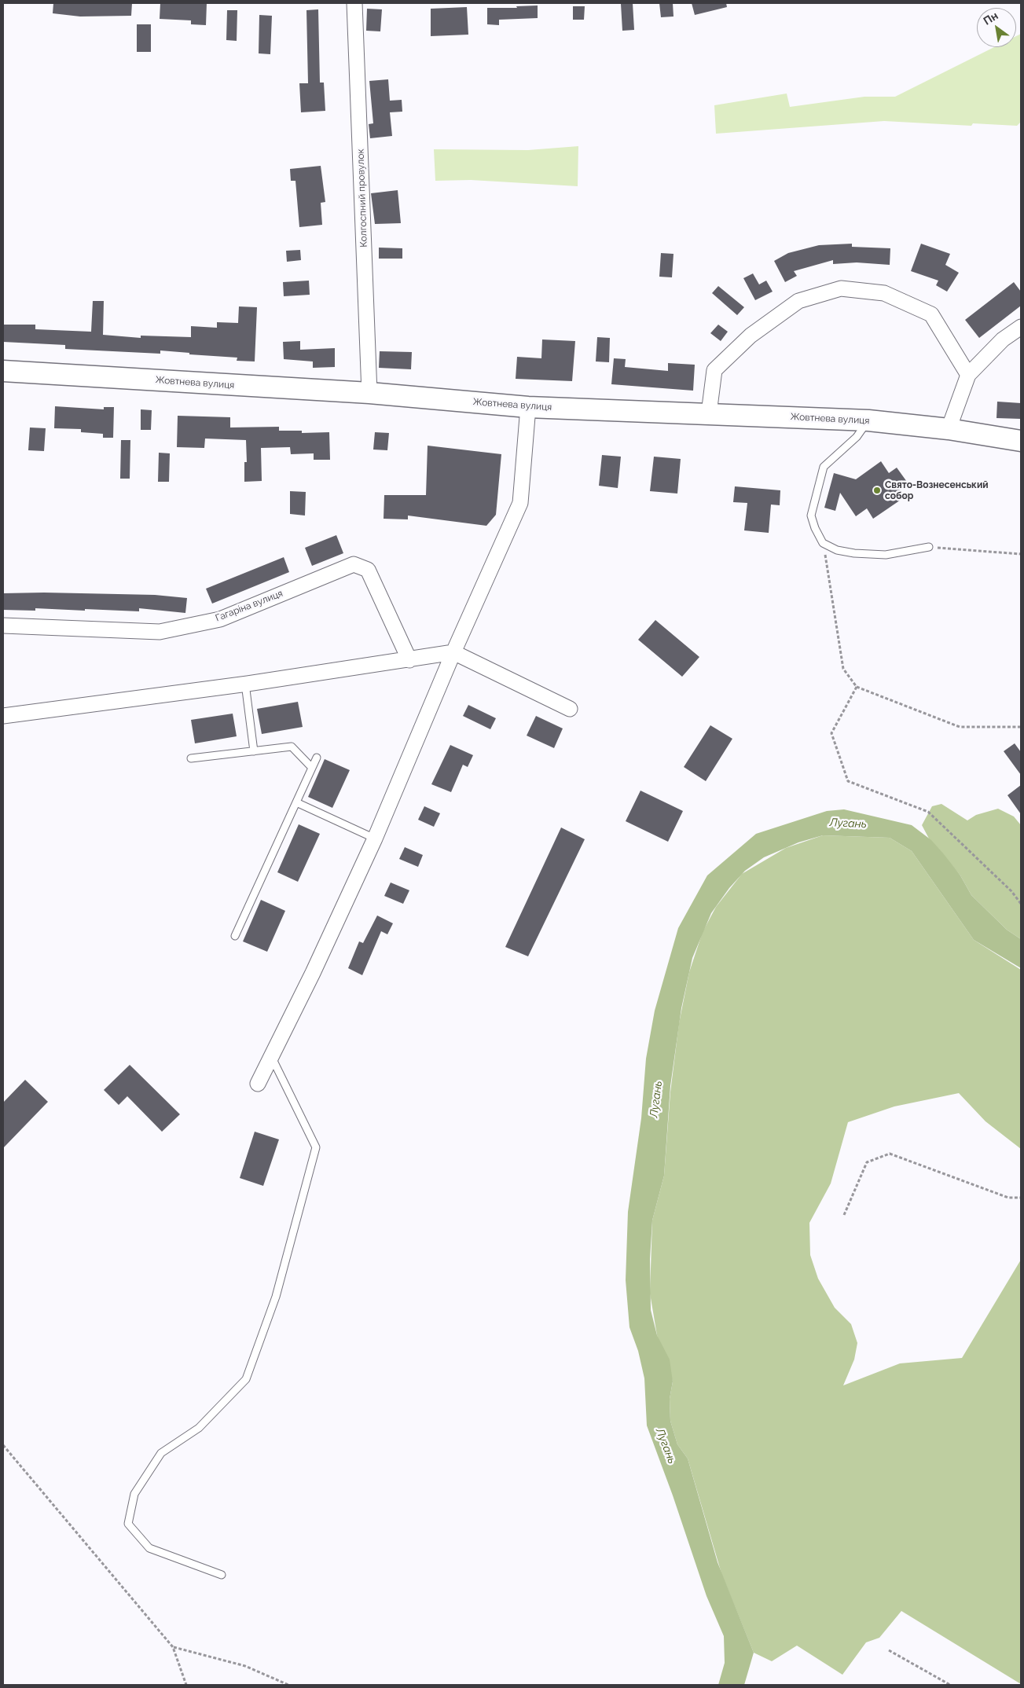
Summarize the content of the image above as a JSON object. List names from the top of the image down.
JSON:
{
  "streets": {
    "street": ["Колгоспний провулок", "Жовтнева вулиця", "Гагаріна вулиця"]
  },
  "crossings": [
    ["Колгоспний провулок", "Жовтнева вулиця"]
  ],
  "water": ["Лугань"],
  "places": ["Свято-Вознесенський собор"],
  "north": "top left"
}
